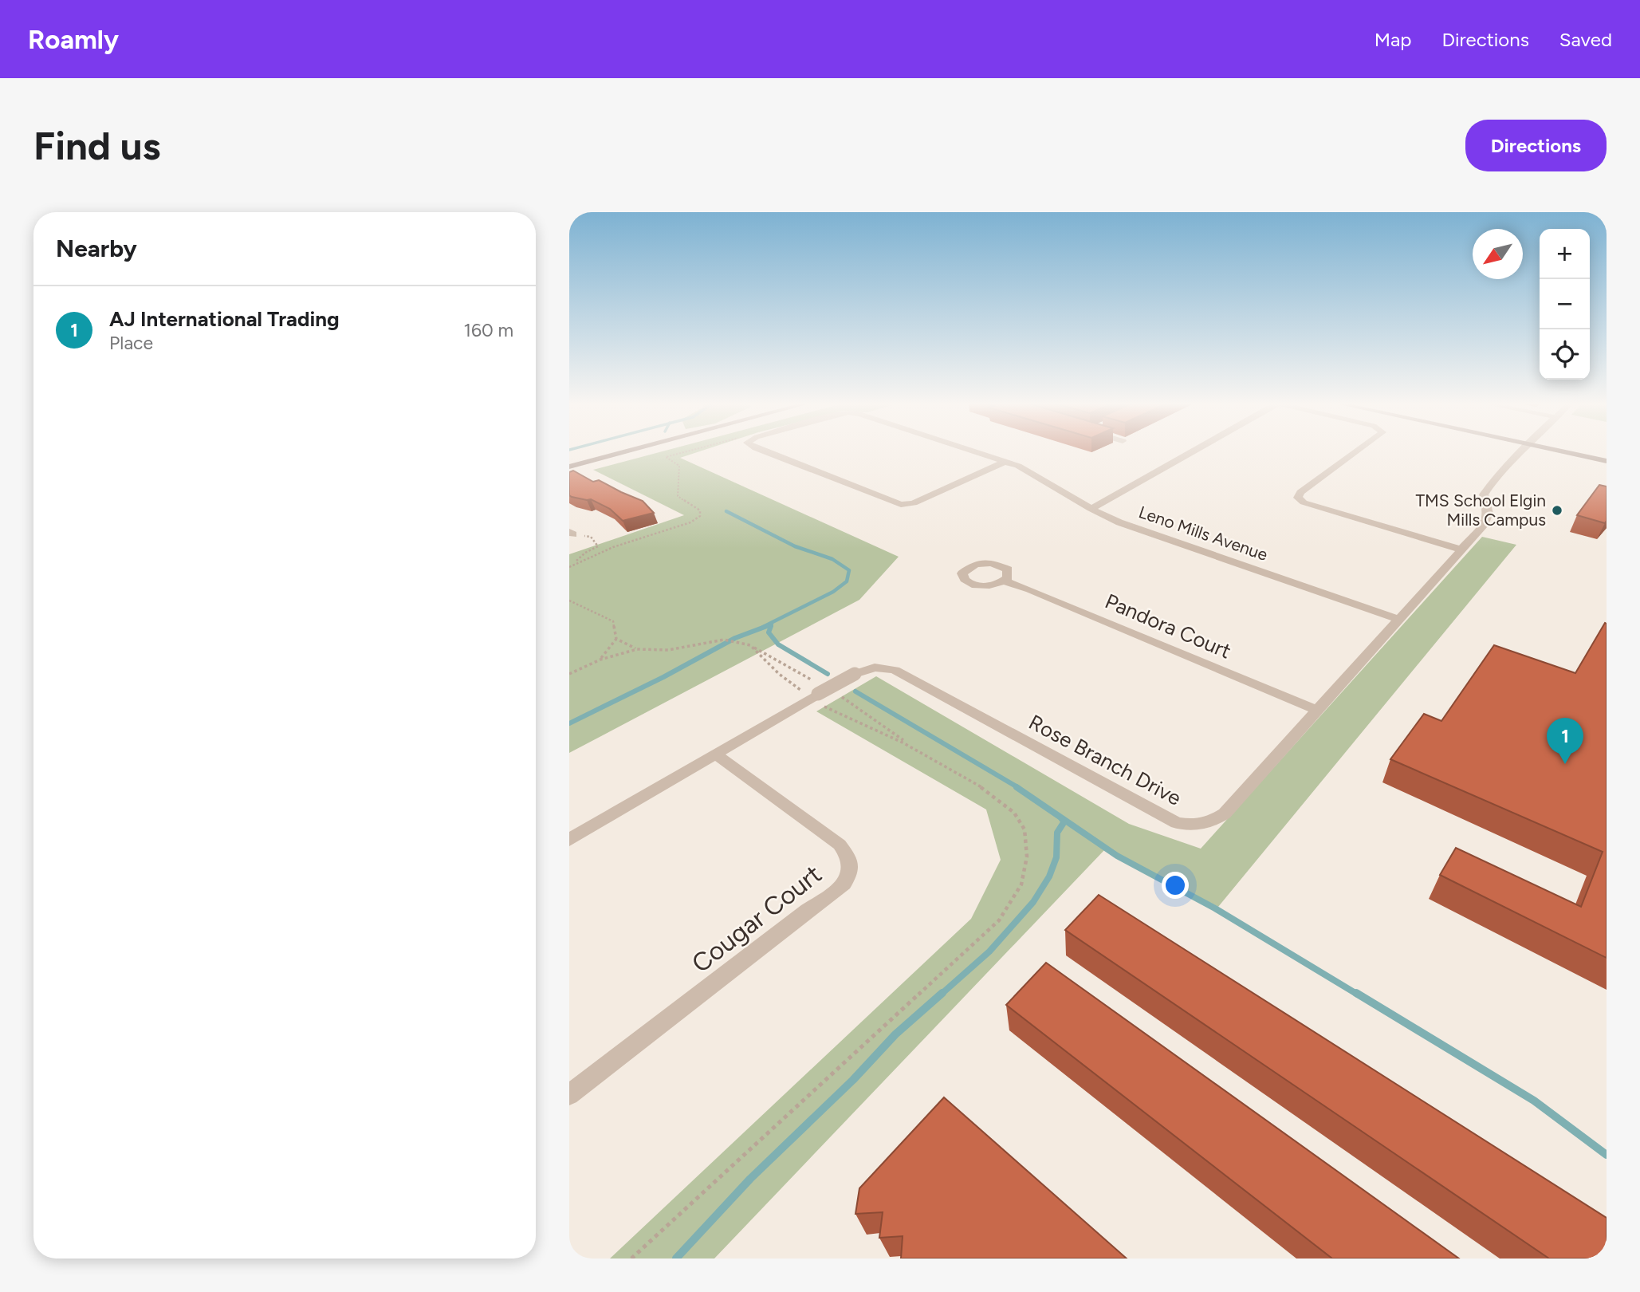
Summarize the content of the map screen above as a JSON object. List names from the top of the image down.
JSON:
{
  "streets": {
    "street": [
      "Leno Mills Avenue",
      "Pandora Court",
      "Rose Branch Drive",
      "Cougar Court"
    ]
  },
  "crossings": [
    ["Leno Mills Avenue", "Rose Branch Drive"],
    ["Pandora Court", "Rose Branch Drive"],
    ["Rose Branch Drive", "Cougar Court"]
  ],
  "places": ["TMS School Elgin Mills Campus"],
  "north": "bottom left",
  "page": {
    "header": "Roamly",
    "nav": ["Map", "Directions", "Saved"],
    "buttons": "Directions",
    "title": "Find us",
    "heading": "Nearby",
    "map_buttons": ["+", "−"],
    "list": [
      {
        "mark": "1",
        "name": "AJ International Trading",
        "note": "Place",
        "value": "160 m"
      }
    ],
    "pins": "1"
  }
}
